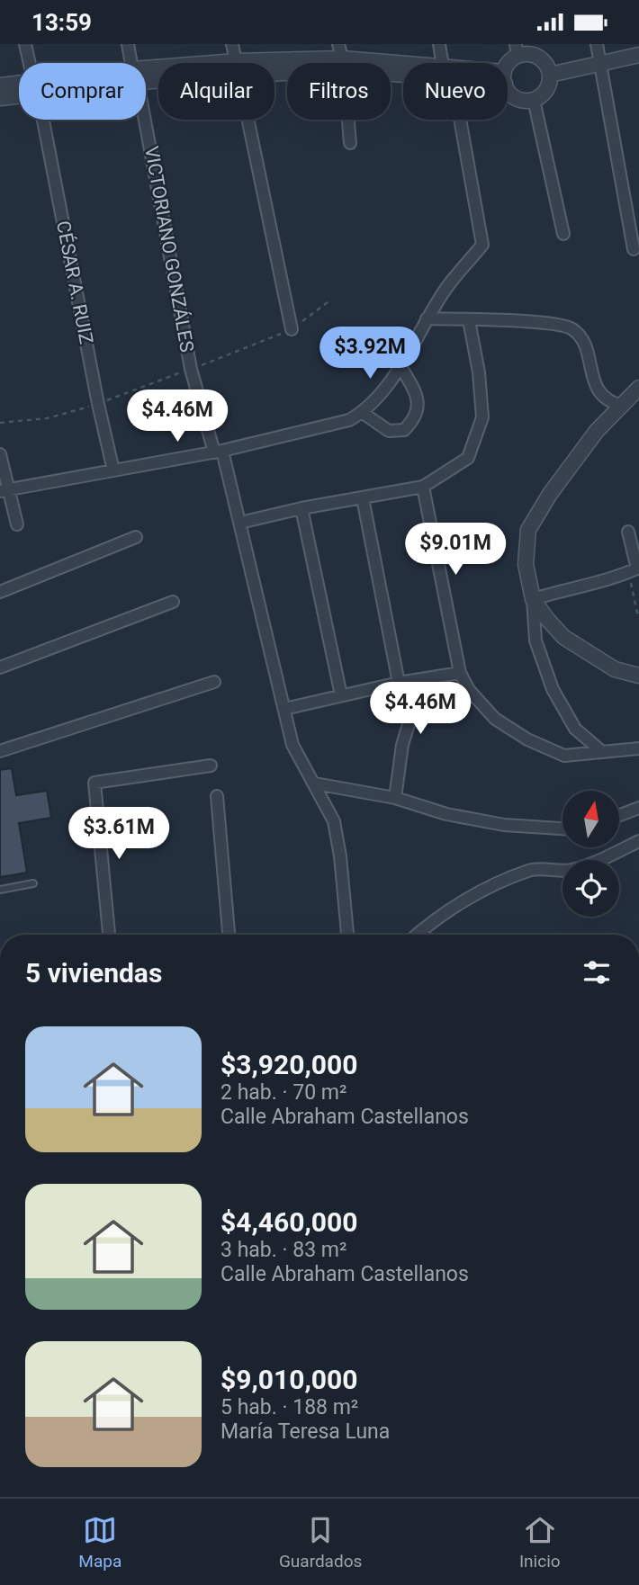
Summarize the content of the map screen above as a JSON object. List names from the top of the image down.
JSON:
{
  "streets": {
    "street": ["VICTORIANO GONZÁLES", "CÉSAR A. RUIZ"]
  },
  "north": "top",
  "page": {
    "status": "13:59",
    "chip": [
      "Comprar",
      "Alquilar",
      "Filtros",
      "Nuevo"
    ],
    "price": [
      "$3.92M",
      "$4.46M",
      "$9.01M",
      "$4.46M",
      "$3.61M"
    ],
    "heading": "5 viviendas",
    "list": [
      {
        "name": "$3,920,000",
        "note": "2 hab. · 70 m² · Calle Abraham Castellanos"
      },
      {
        "name": "$4,460,000",
        "note": "3 hab. · 83 m² · Calle Abraham Castellanos"
      },
      {
        "name": "$9,010,000",
        "note": "5 hab. · 188 m² · María Teresa Luna"
      }
    ],
    "tabs": ["Mapa", "Guardados", "Inicio"]
  }
}
